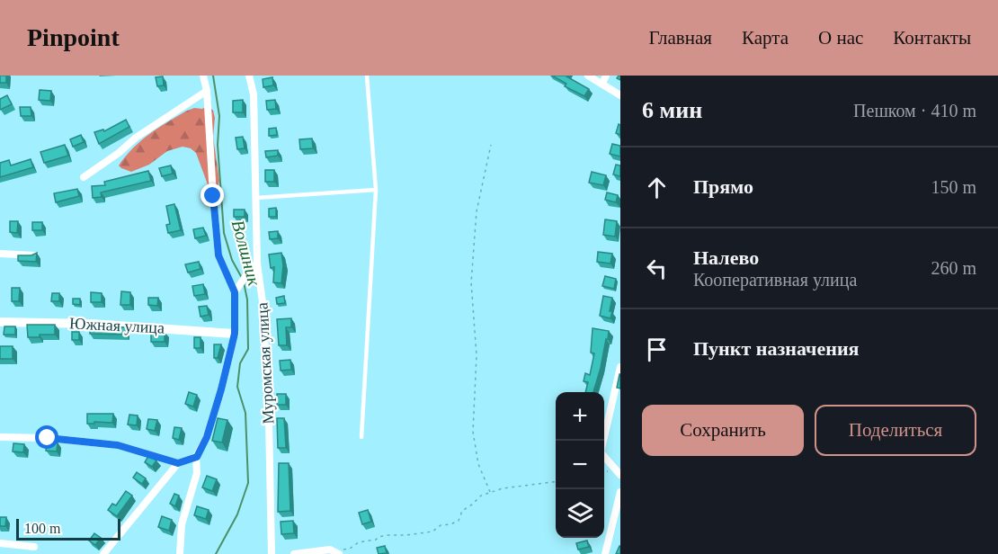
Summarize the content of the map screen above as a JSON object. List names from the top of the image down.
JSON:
{
  "streets": {
    "street": ["Южная улица", "Муромская улица"]
  },
  "water": ["Волшник"],
  "scale_bar": "100 m",
  "page": {
    "header": "Pinpoint",
    "nav": [
      "Главная",
      "Карта",
      "О нас",
      "Контакты"
    ],
    "heading": ["6 мин", "Пешком · 410 m"],
    "list": [
      ["Прямо", "150 m"],
      ["Налево", "Кооперативная улица", "260 m"],
      "Пункт назначения"
    ],
    "buttons": ["Сохранить", "Поделиться"],
    "map_buttons": ["+", "−"],
    "scale": "100 m"
  }
}
